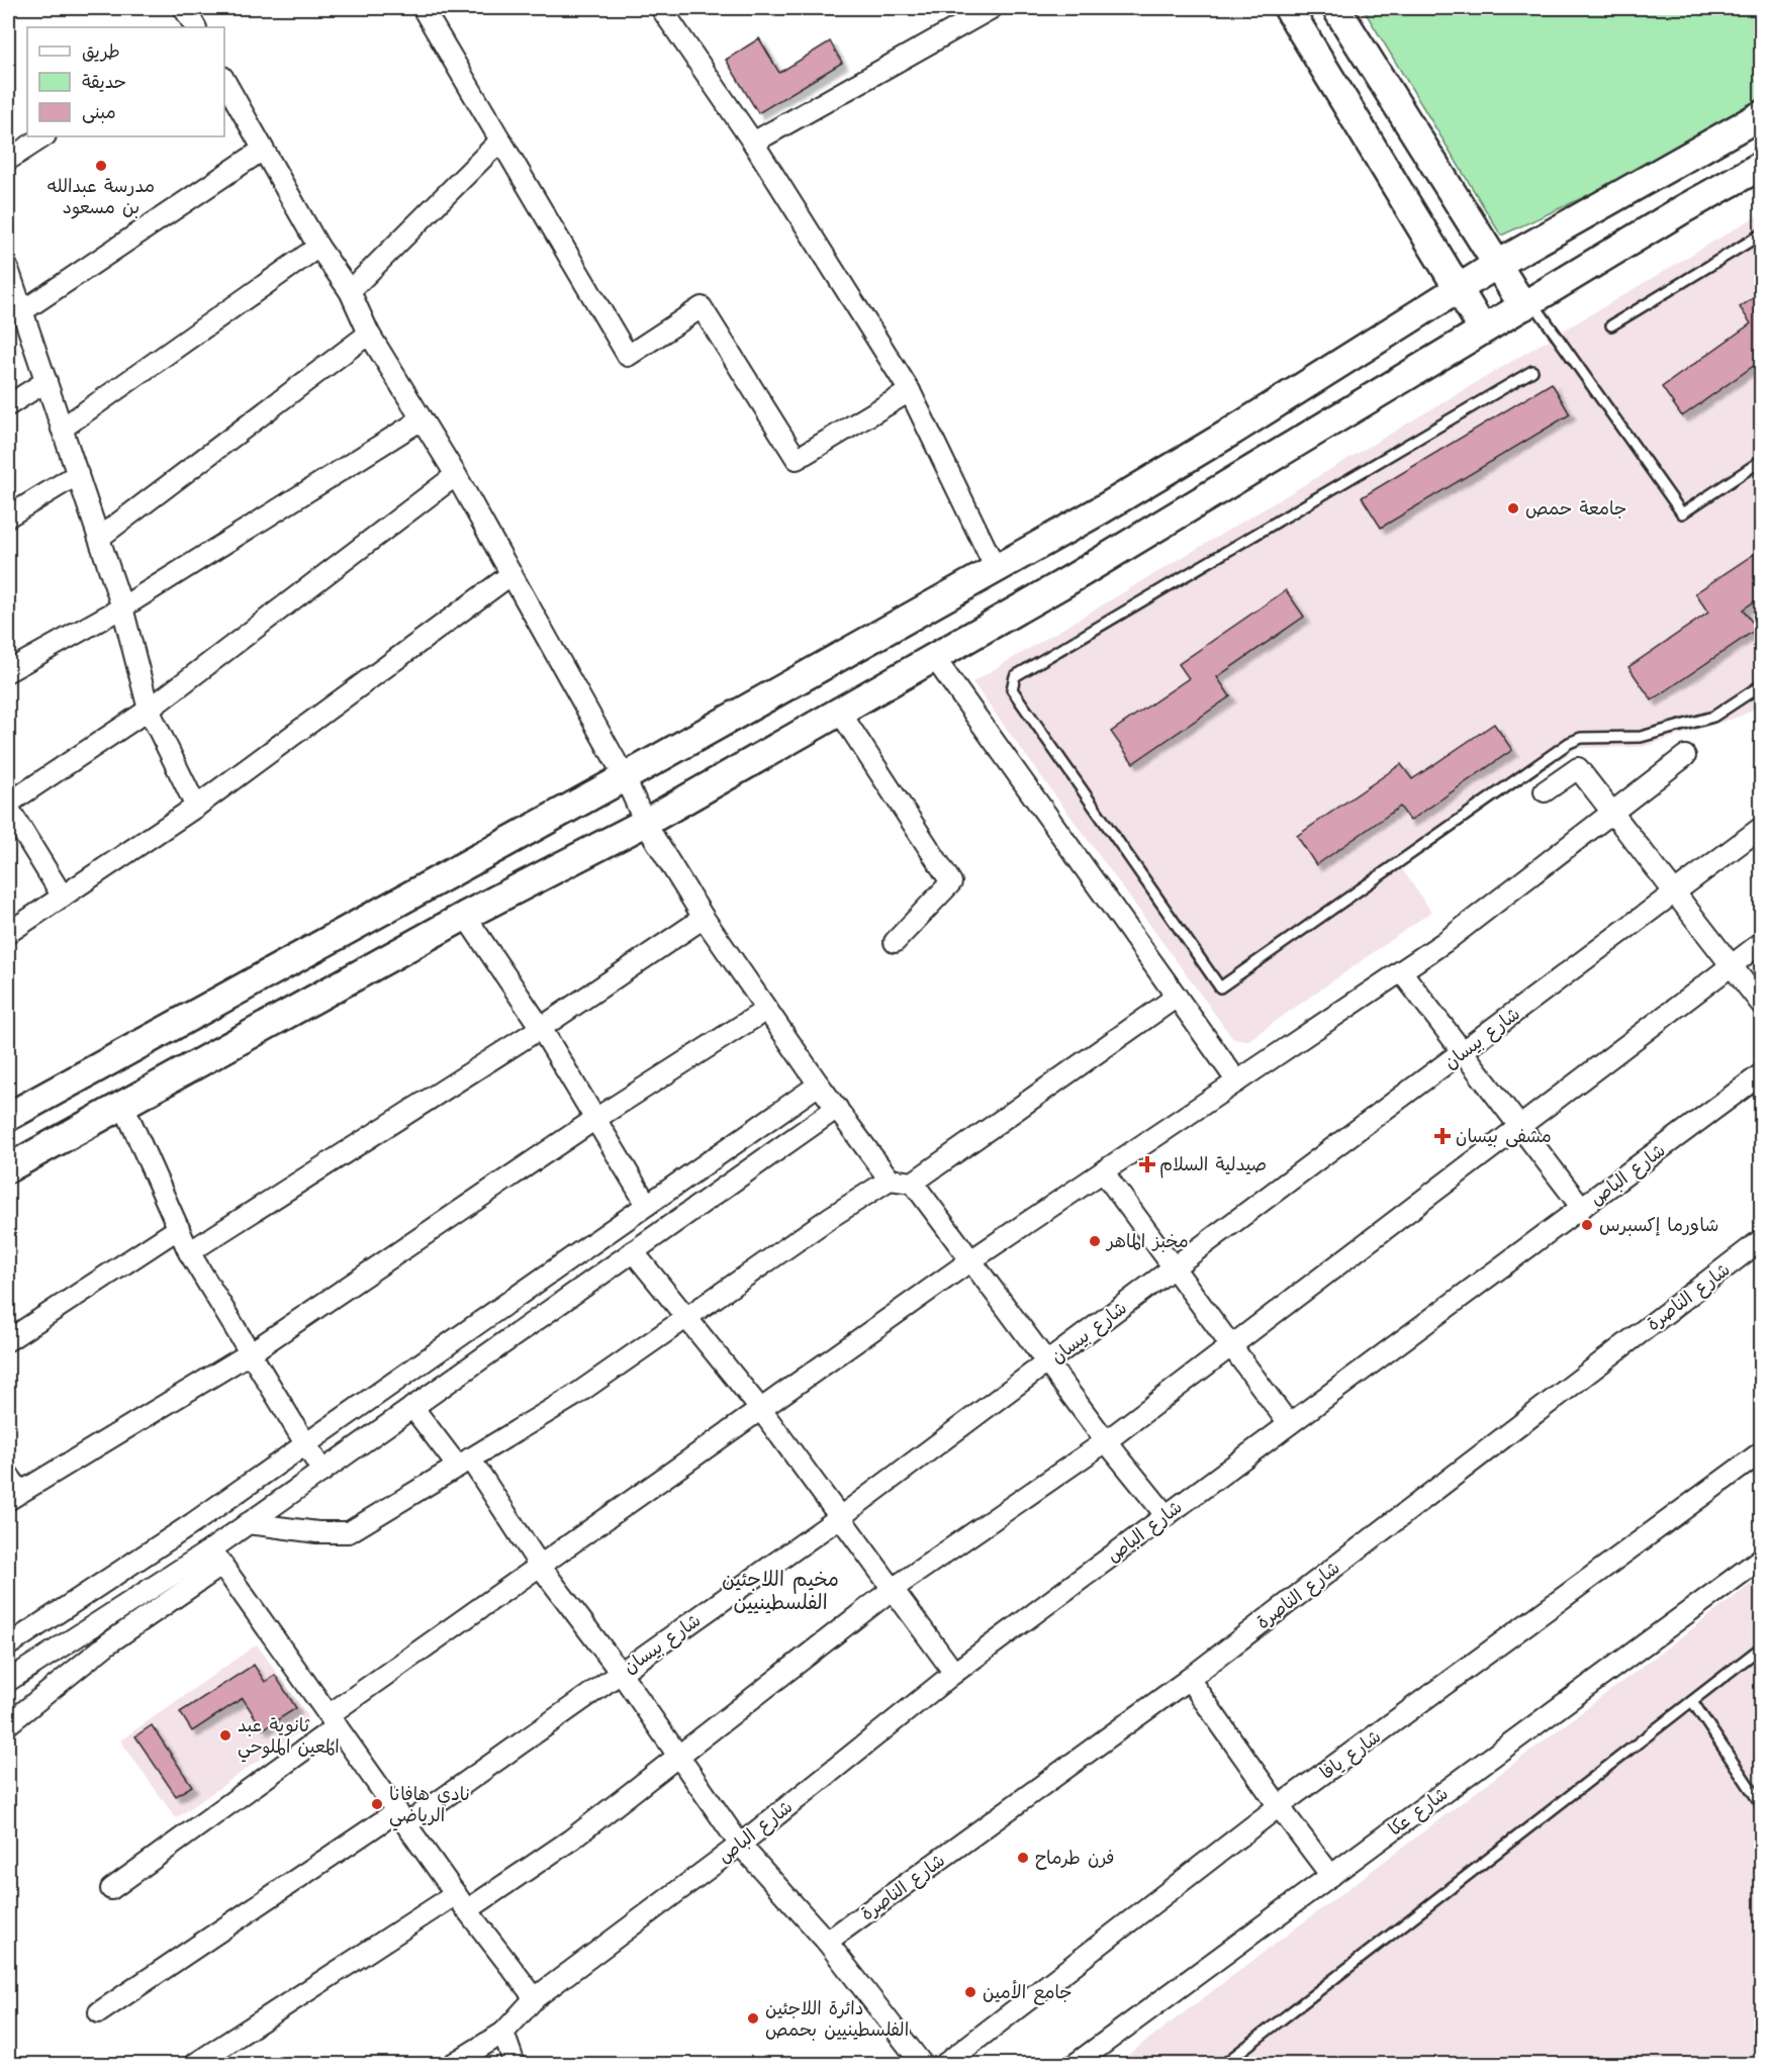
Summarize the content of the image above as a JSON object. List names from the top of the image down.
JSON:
{
  "streets": {
    "street": [
      "شارع بيسان",
      "شارع الباص",
      "شارع الناصرة",
      "شارع يافا",
      "شارع عكا"
    ]
  },
  "districts": ["مخيم اللاجئين الفلسطينيين"],
  "places": {
    "other": [
      "مدرسة عبدالله بن مسعود",
      "جامعة حمص",
      "شاورما إكسبرس",
      "مخبز الماهر",
      "ثانوية عبد المعين الملوحي",
      "نادي هافانا الرياضي",
      "فرن طرماح",
      "جامع الأمين",
      "دائرة اللاجئين الفلسطينيين بحمص"
    ],
    "health": ["مشفى بيسان", "صيدلية السلام"]
  },
  "legend": ["طريق", "حديقة", "مبنى"]
}
